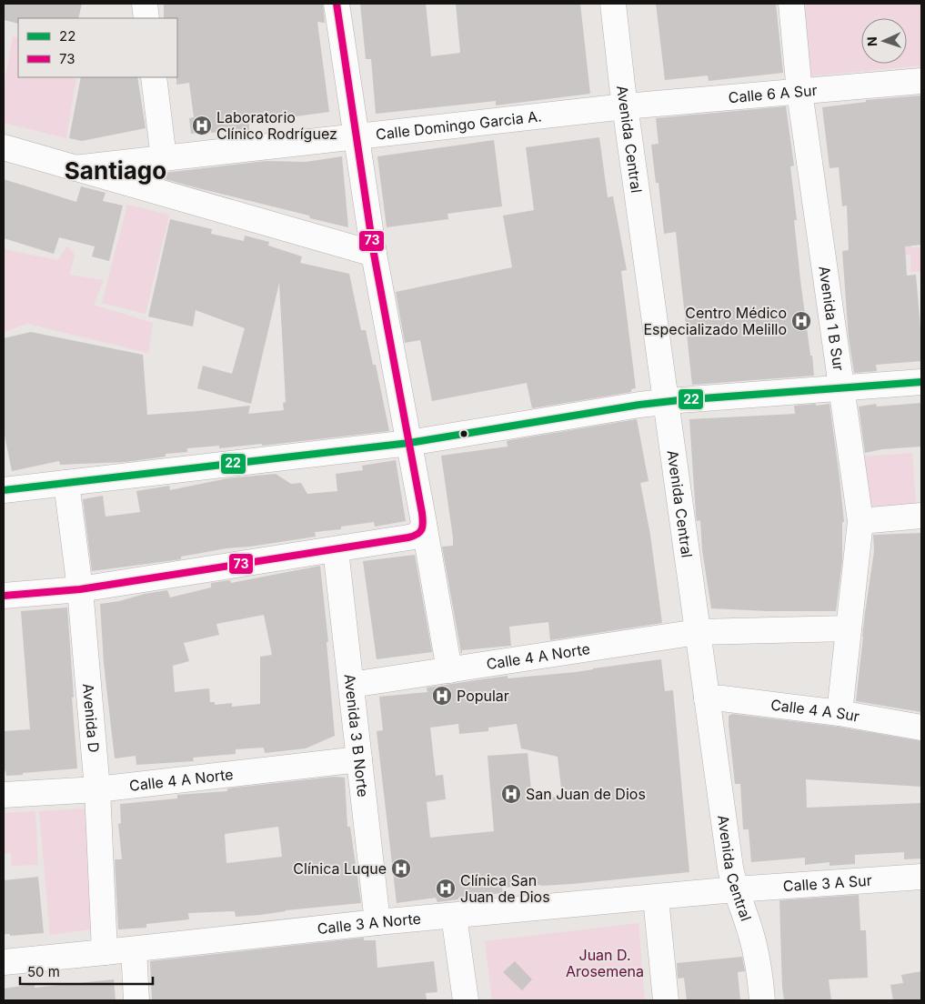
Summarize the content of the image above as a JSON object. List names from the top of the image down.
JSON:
{
  "streets": {
    "street": [
      "Calle 6 A Sur",
      "Calle Domingo Garcia A.",
      "Avenida Central",
      "Avenida 1 B Sur",
      "Calle 4 A Norte",
      "Calle 4 A Sur",
      "Avenida D",
      "Avenida 3 B Norte",
      "Calle 3 A Sur",
      "Calle 3 A Norte"
    ]
  },
  "crossings": [
    ["Calle 6 A Sur", "Calle Domingo Garcia A."],
    ["Calle 6 A Sur", "Avenida Central"],
    ["Calle 6 A Sur", "Avenida 1 B Sur"],
    ["Calle Domingo Garcia A.", "Avenida Central"],
    ["Avenida Central", "Calle 4 A Norte"],
    ["Avenida Central", "Calle 4 A Sur"],
    ["Avenida Central", "Calle 3 A Sur"],
    ["Avenida Central", "Calle 3 A Norte"],
    ["Avenida 1 B Sur", "Calle 4 A Sur"],
    ["Calle 4 A Norte", "Avenida D"],
    ["Calle 4 A Norte", "Avenida 3 B Norte"],
    ["Avenida D", "Calle 3 A Norte"],
    ["Avenida 3 B Norte", "Calle 3 A Norte"],
    ["Calle 3 A Sur", "Calle 3 A Norte"]
  ],
  "districts": ["Santiago"],
  "parks": ["Juan D. Arosemena"],
  "places": {
    "hospital": [
      "Laboratorio Clínico Rodríguez",
      "Centro Médico Especializado Melillo",
      "Popular",
      "San Juan de Dios",
      "Clínica Luque",
      "Clínica San Juan de Dios"
    ]
  },
  "lines": ["transit line 73", "transit line 22"],
  "legend": ["22", "73"],
  "scale_bar": "50 m",
  "north": "left"
}
